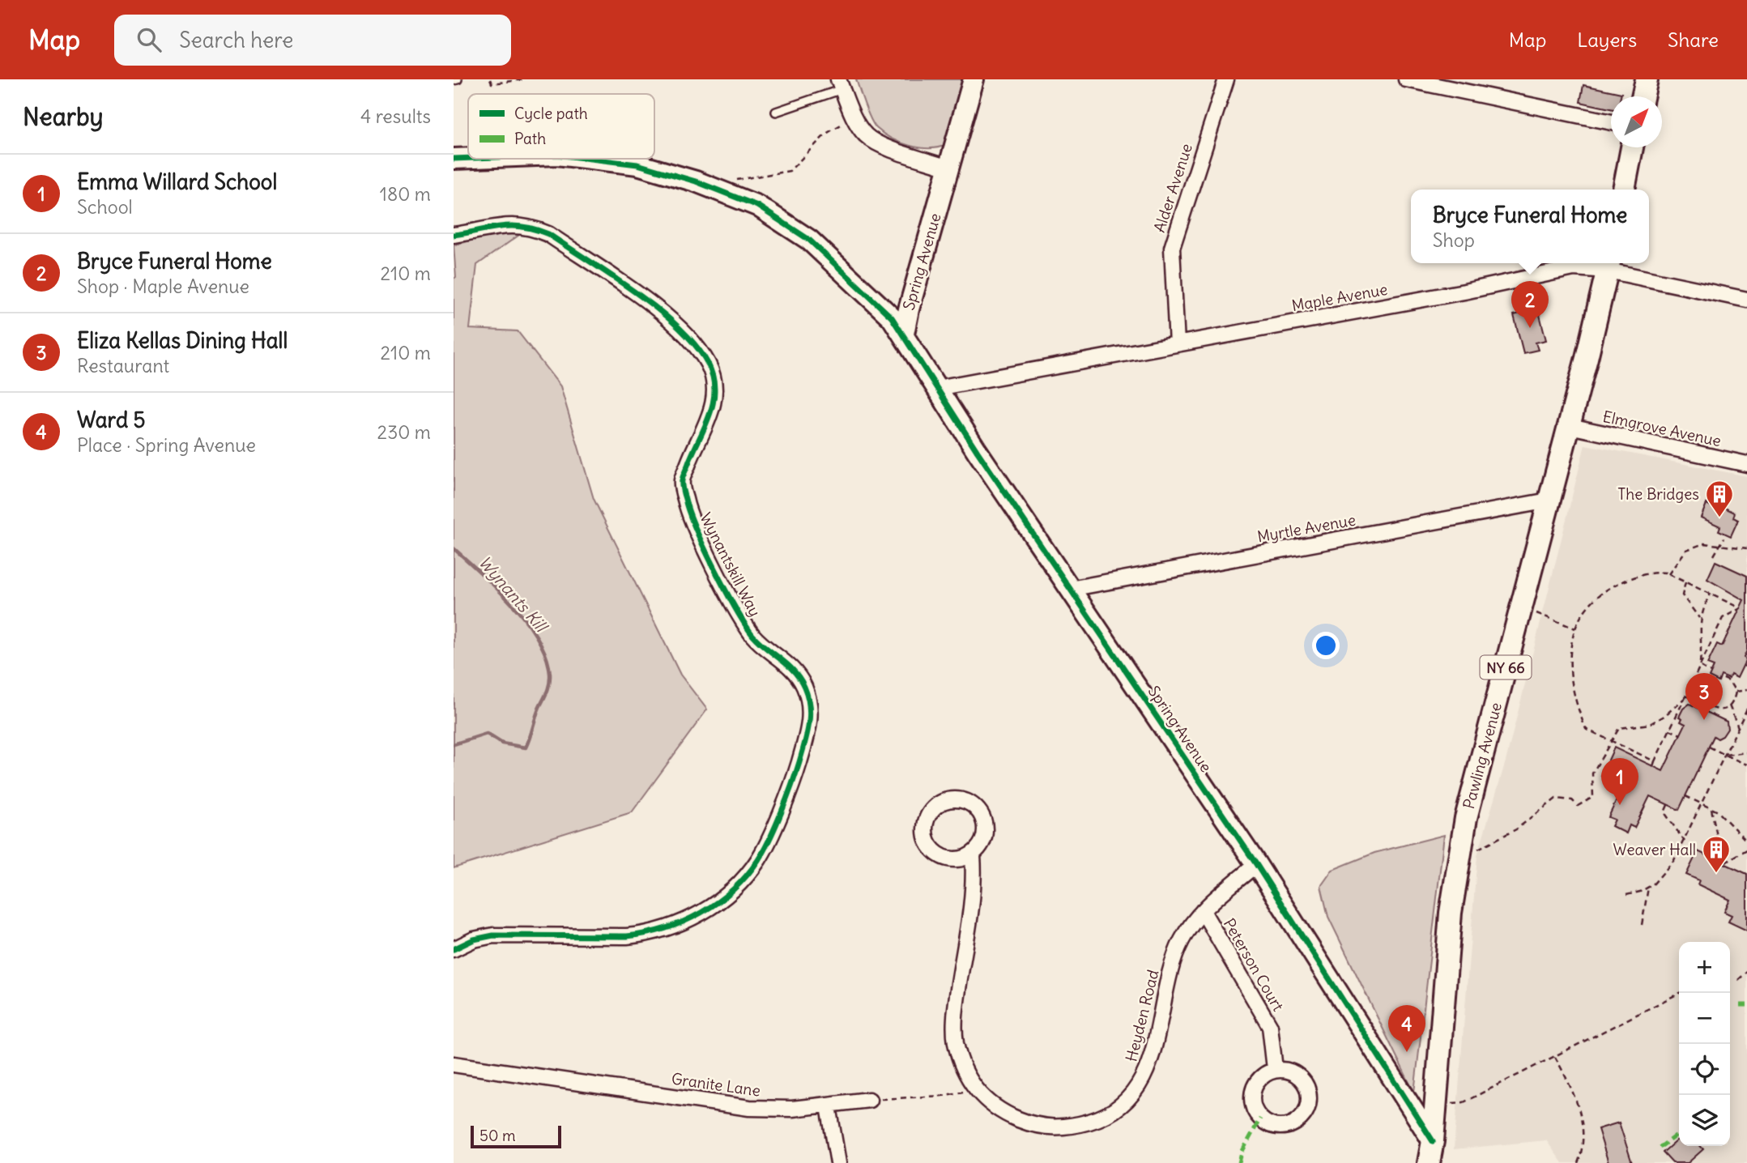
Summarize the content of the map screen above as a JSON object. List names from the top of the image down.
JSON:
{
  "streets": {
    "main road": ["NY 66", "Pawling Avenue"],
    "street": [
      "Alder Avenue",
      "Spring Avenue",
      "Maple Avenue",
      "Elmgrove Avenue",
      "Myrtle Avenue",
      "Wynantskill Way",
      "Peterson Court",
      "Heyden Road",
      "Granite Lane"
    ]
  },
  "crossings": [
    ["Alder Avenue", "Maple Avenue"],
    ["Spring Avenue", "Maple Avenue"],
    ["Spring Avenue", "Myrtle Avenue"],
    ["Spring Avenue", "Pawling Avenue"],
    ["Spring Avenue", "Heyden Road"],
    ["Maple Avenue", "Pawling Avenue"],
    ["Elmgrove Avenue", "Pawling Avenue"],
    ["Myrtle Avenue", "Pawling Avenue"],
    ["Peterson Court", "Heyden Road"]
  ],
  "water": ["Wynants Kill"],
  "places": {
    "building": ["The Bridges", "Weaver Hall"]
  },
  "legend": ["Cycle path", "Path"],
  "scale_bar": "50 m",
  "north": "top right",
  "page": {
    "header": "Map",
    "search": "Search here",
    "nav": ["Map", "Layers", "Share"],
    "heading": ["Nearby", "4 results"],
    "list": [
      {
        "mark": "1",
        "name": "Emma Willard School",
        "note": "School",
        "value": "180 m"
      },
      {
        "mark": "2",
        "name": "Bryce Funeral Home",
        "note": "Shop · Maple Avenue",
        "value": "210 m"
      },
      {
        "mark": "3",
        "name": "Eliza Kellas Dining Hall",
        "note": "Restaurant",
        "value": "210 m"
      },
      {
        "mark": "4",
        "name": "Ward 5",
        "note": "Place · Spring Avenue",
        "value": "230 m"
      }
    ],
    "popup": ["Bryce Funeral Home", "Shop"],
    "pins": [
      "2",
      "3",
      "1",
      "4"
    ],
    "map_buttons": ["+", "−"],
    "scale": "50 m"
  }
}
